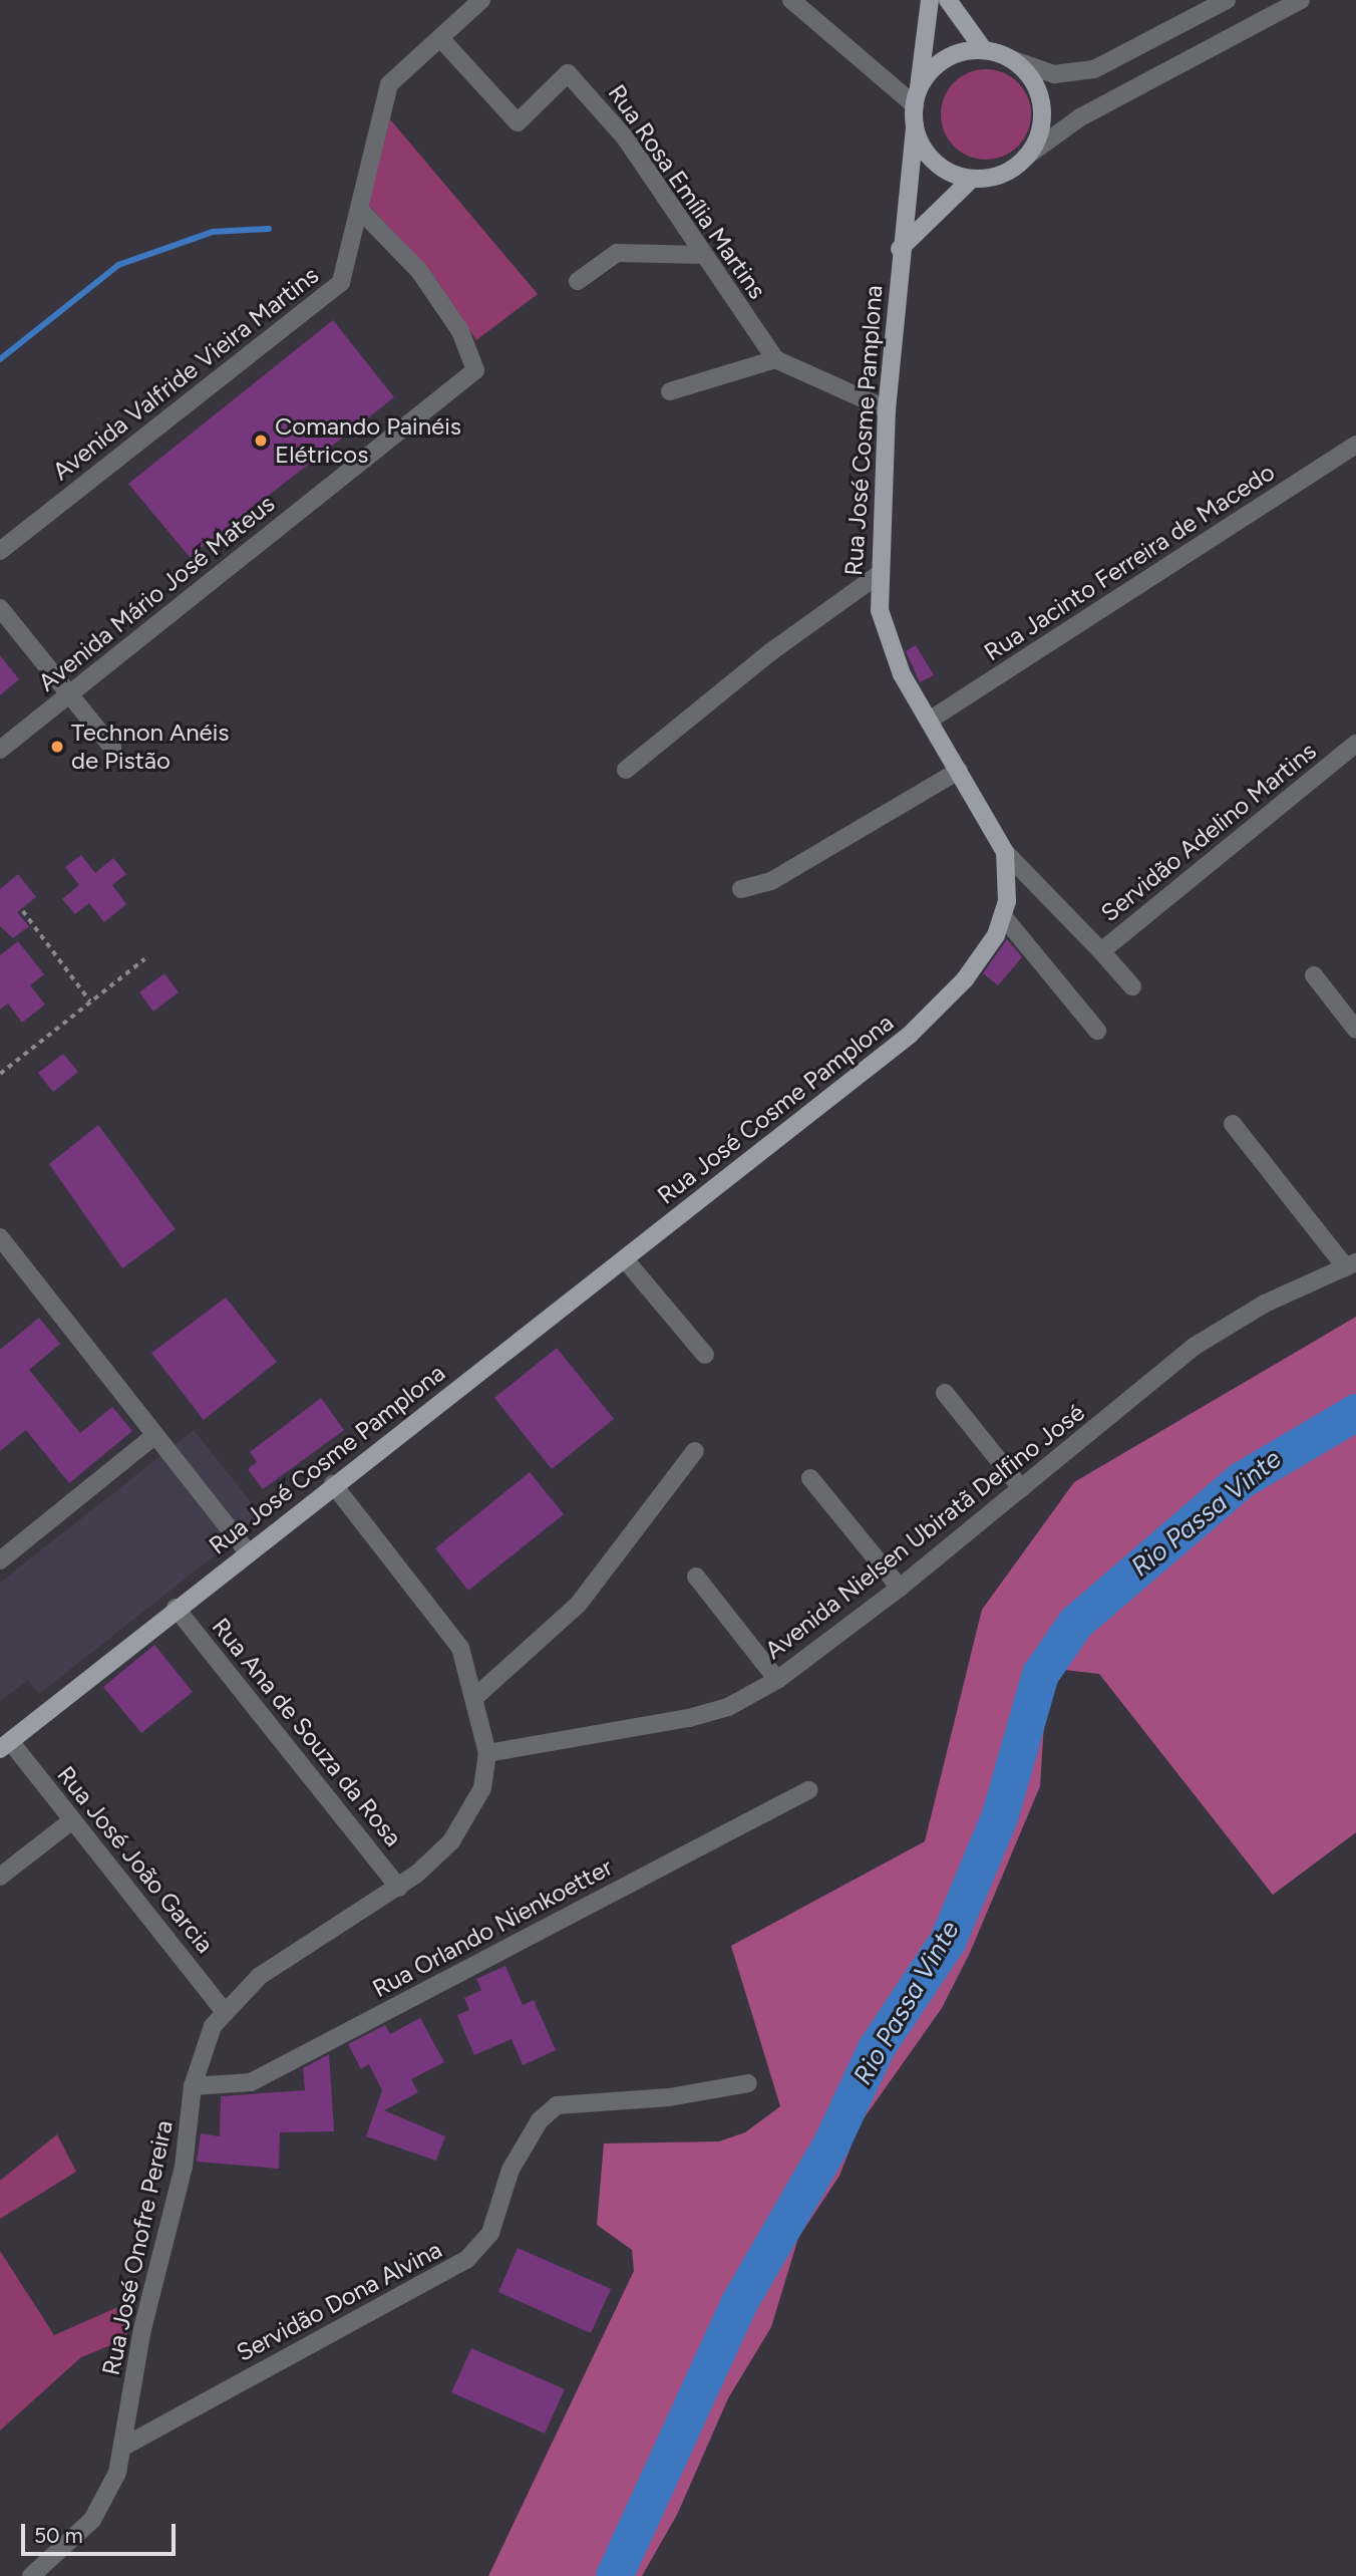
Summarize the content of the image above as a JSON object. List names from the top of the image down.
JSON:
{
  "streets": {
    "main road": ["Rua José Cosme Pamplona"],
    "street": [
      "Rua Rosa Emília Martins",
      "Avenida Valfride Vieira Martins",
      "Rua Jacinto Ferreira de Macedo",
      "Avenida Mário José Mateus",
      "Servidão Adelino Martins",
      "Avenida Nielsen Ubiratã Delfino José",
      "Rua Ana de Souza da Rosa",
      "Rua José João Garcia",
      "Rua Orlando Nienkoetter",
      "Rua José Onofre Pereira",
      "Servidão Dona Alvina"
    ]
  },
  "crossings": [
    ["Rua Rosa Emília Martins", "Avenida Valfride Vieira Martins"],
    ["Avenida Valfride Vieira Martins", "Avenida Mário José Mateus"],
    ["Rua José Cosme Pamplona", "Rua Jacinto Ferreira de Macedo"],
    ["Rua José Cosme Pamplona", "Servidão Adelino Martins"],
    ["Rua José Cosme Pamplona", "Rua Ana de Souza da Rosa"],
    ["Rua José Cosme Pamplona", "Rua José João Garcia"],
    ["Rua José Cosme Pamplona", "Rua José Onofre Pereira"],
    ["Avenida Nielsen Ubiratã Delfino José", "Rua José Onofre Pereira"],
    ["Rua Ana de Souza da Rosa", "Rua José Onofre Pereira"],
    ["Rua José João Garcia", "Rua José Onofre Pereira"],
    ["Rua Orlando Nienkoetter", "Rua José Onofre Pereira"],
    ["Rua José Onofre Pereira", "Servidão Dona Alvina"]
  ],
  "water": ["Rio Passa Vinte"],
  "places": ["Comando Painéis Elétricos", "Technon Anéis de Pistão"],
  "scale_bar": "50 m"
}
